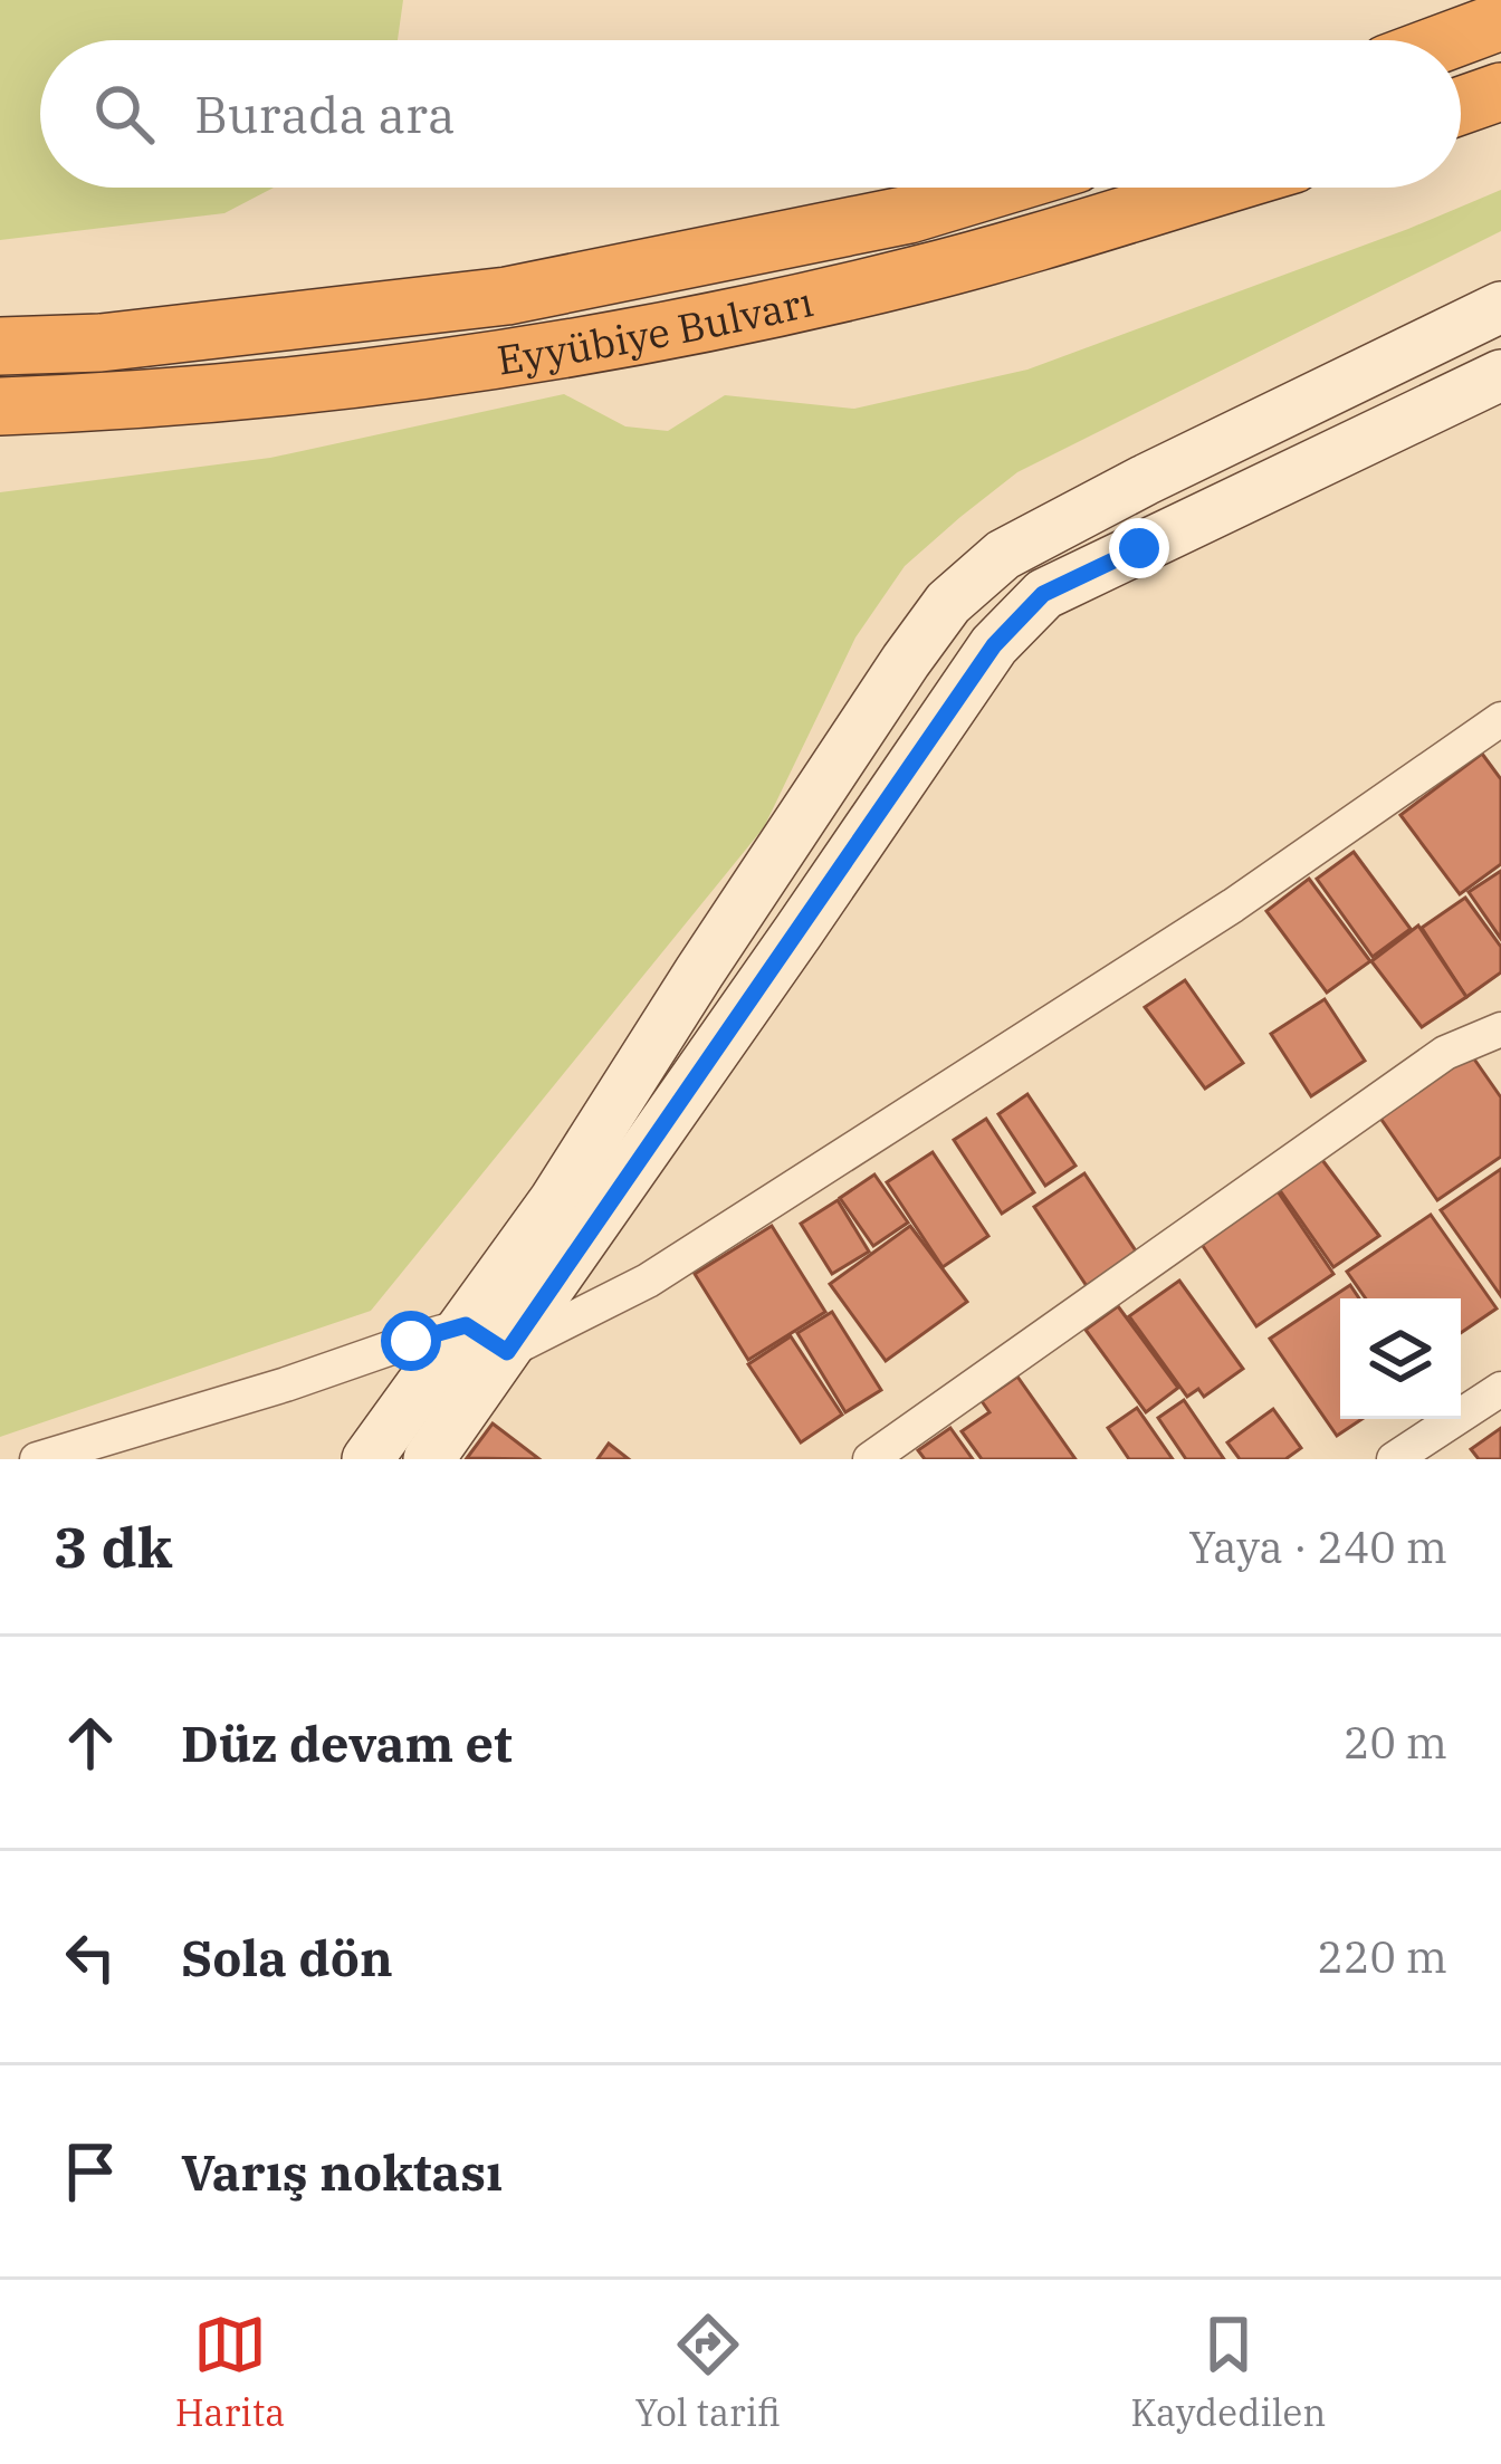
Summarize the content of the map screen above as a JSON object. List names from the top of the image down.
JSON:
{
  "streets": {
    "highway": ["Eyyübiye Bulvarı"]
  },
  "page": {
    "search": "Burada ara",
    "heading": ["3 dk", "Yaya · 240 m"],
    "list": [
      ["Düz devam et", "20 m"],
      ["Sola dön", "220 m"],
      "Varış noktası"
    ],
    "nav": ["Harita", "Yol tarifi", "Kaydedilen"]
  }
}
